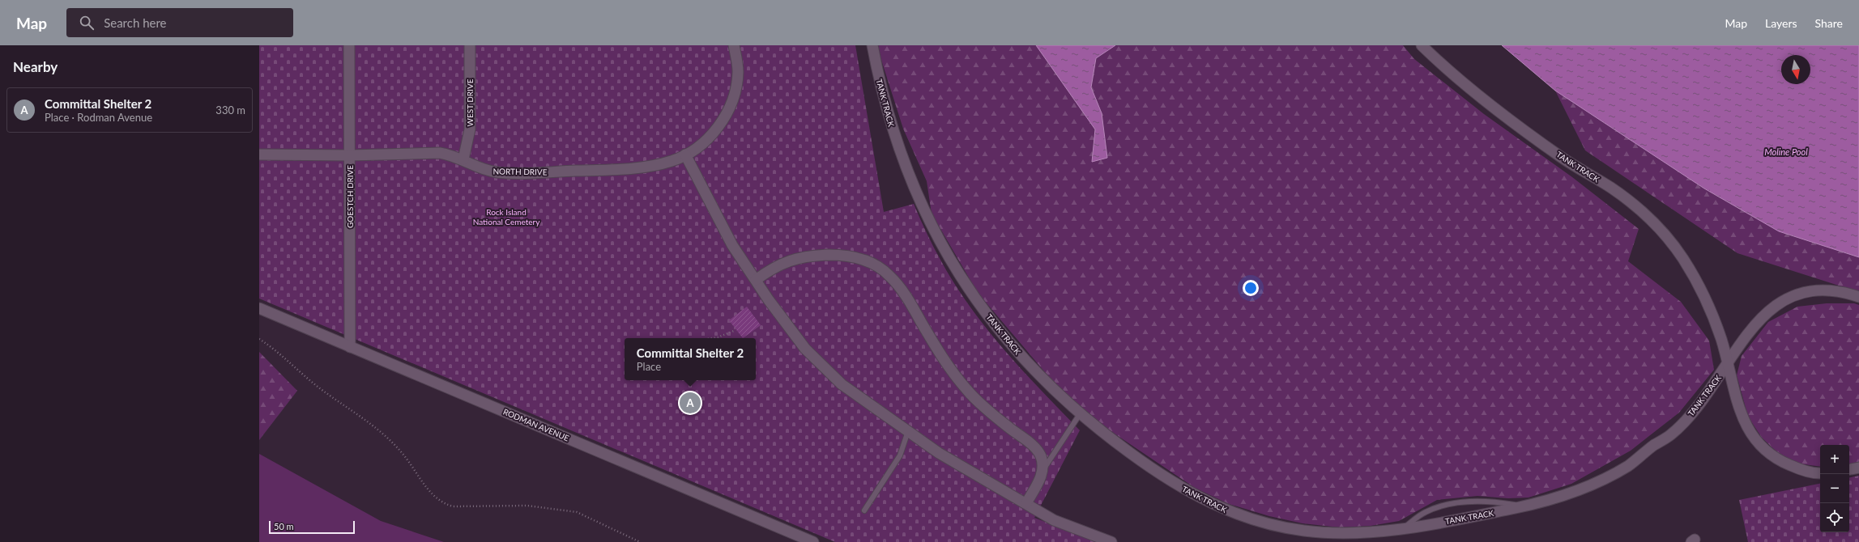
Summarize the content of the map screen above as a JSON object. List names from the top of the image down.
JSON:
{
  "streets": {
    "street": [
      "WEST DRIVE",
      "TANK TRACK",
      "NORTH DRIVE",
      "GOESTCH DRIVE",
      "RODMAN AVENUE"
    ]
  },
  "crossings": [
    ["WEST DRIVE", "NORTH DRIVE"],
    ["NORTH DRIVE", "GOESTCH DRIVE"],
    ["GOESTCH DRIVE", "RODMAN AVENUE"]
  ],
  "water": ["Moline Pool"],
  "parks": ["Rock Island National Cemetery"],
  "scale_bar": "50 m",
  "north": "bottom",
  "page": {
    "header": "Map",
    "search": "Search here",
    "nav": ["Map", "Layers", "Share"],
    "heading": "Nearby",
    "list": [
      {
        "mark": "A",
        "name": "Committal Shelter 2",
        "note": "Place · Rodman Avenue",
        "value": "330 m"
      }
    ],
    "popup": ["Committal Shelter 2", "Place"],
    "pins": "A",
    "map_buttons": ["+", "−"],
    "scale": "50 m"
  }
}
